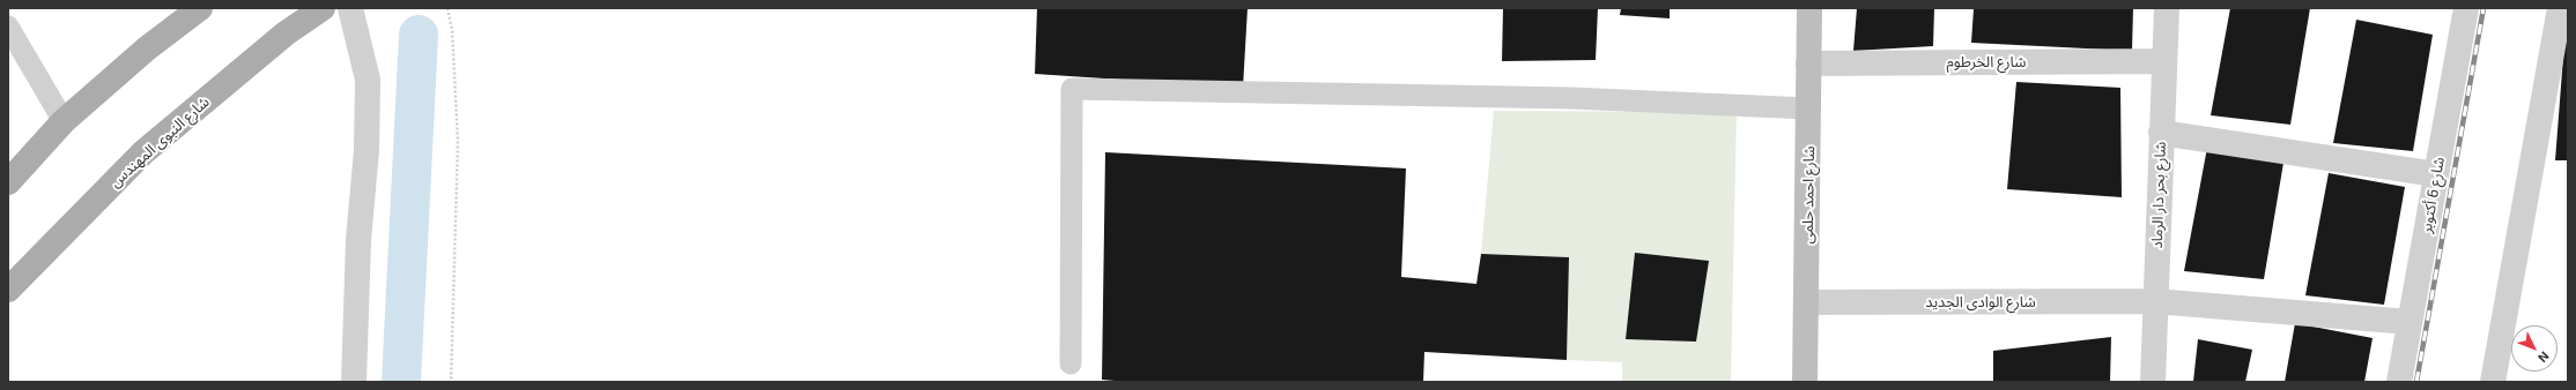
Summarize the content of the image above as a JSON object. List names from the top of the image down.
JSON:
{
  "streets": {
    "main road": ["شارع النبوى المهندس", "شارع احمد حلمى"],
    "street": [
      "شارع الخرطوم",
      "شارع بحر دار الرماد",
      "شارع 6 أكتوبر",
      "شارع الوادى الجديد"
    ]
  },
  "crossings": [
    ["شارع الخرطوم", "شارع احمد حلمى"],
    ["شارع الخرطوم", "شارع بحر دار الرماد"],
    ["شارع احمد حلمى", "شارع الوادى الجديد"],
    ["شارع بحر دار الرماد", "شارع الوادى الجديد"],
    ["شارع 6 أكتوبر", "شارع الوادى الجديد"]
  ],
  "north": "bottom right"
}
